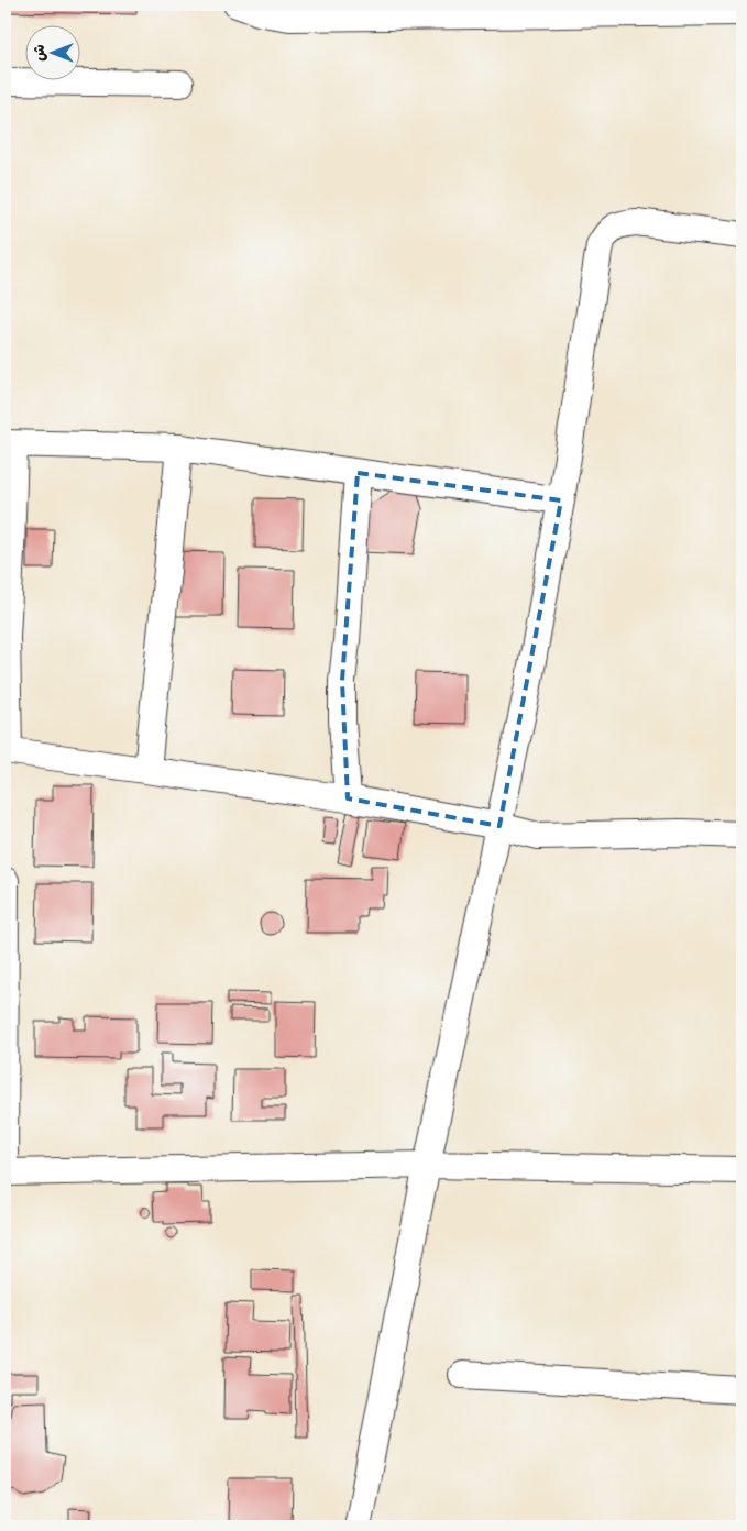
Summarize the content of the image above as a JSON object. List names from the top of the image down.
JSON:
{
  "north": "left"
}
